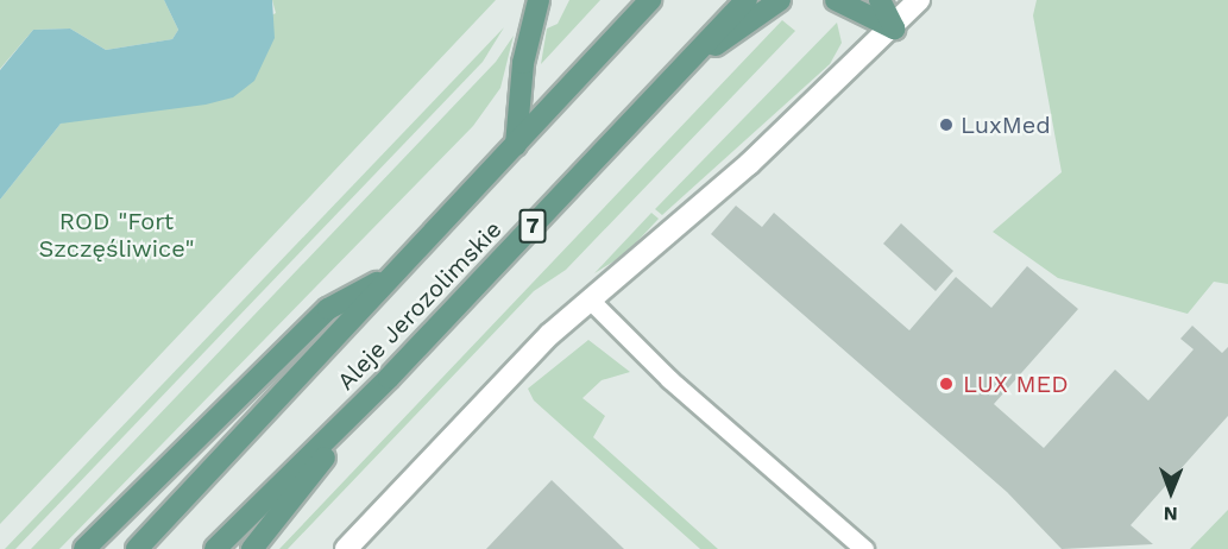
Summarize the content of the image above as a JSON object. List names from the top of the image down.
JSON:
{
  "streets": {
    "main road": ["7", "Aleje Jerozolimskie"]
  },
  "parks": ["ROD \"Fort Szczęśliwice\""],
  "places": ["LuxMed", "LUX MED"],
  "north": "bottom"
}
